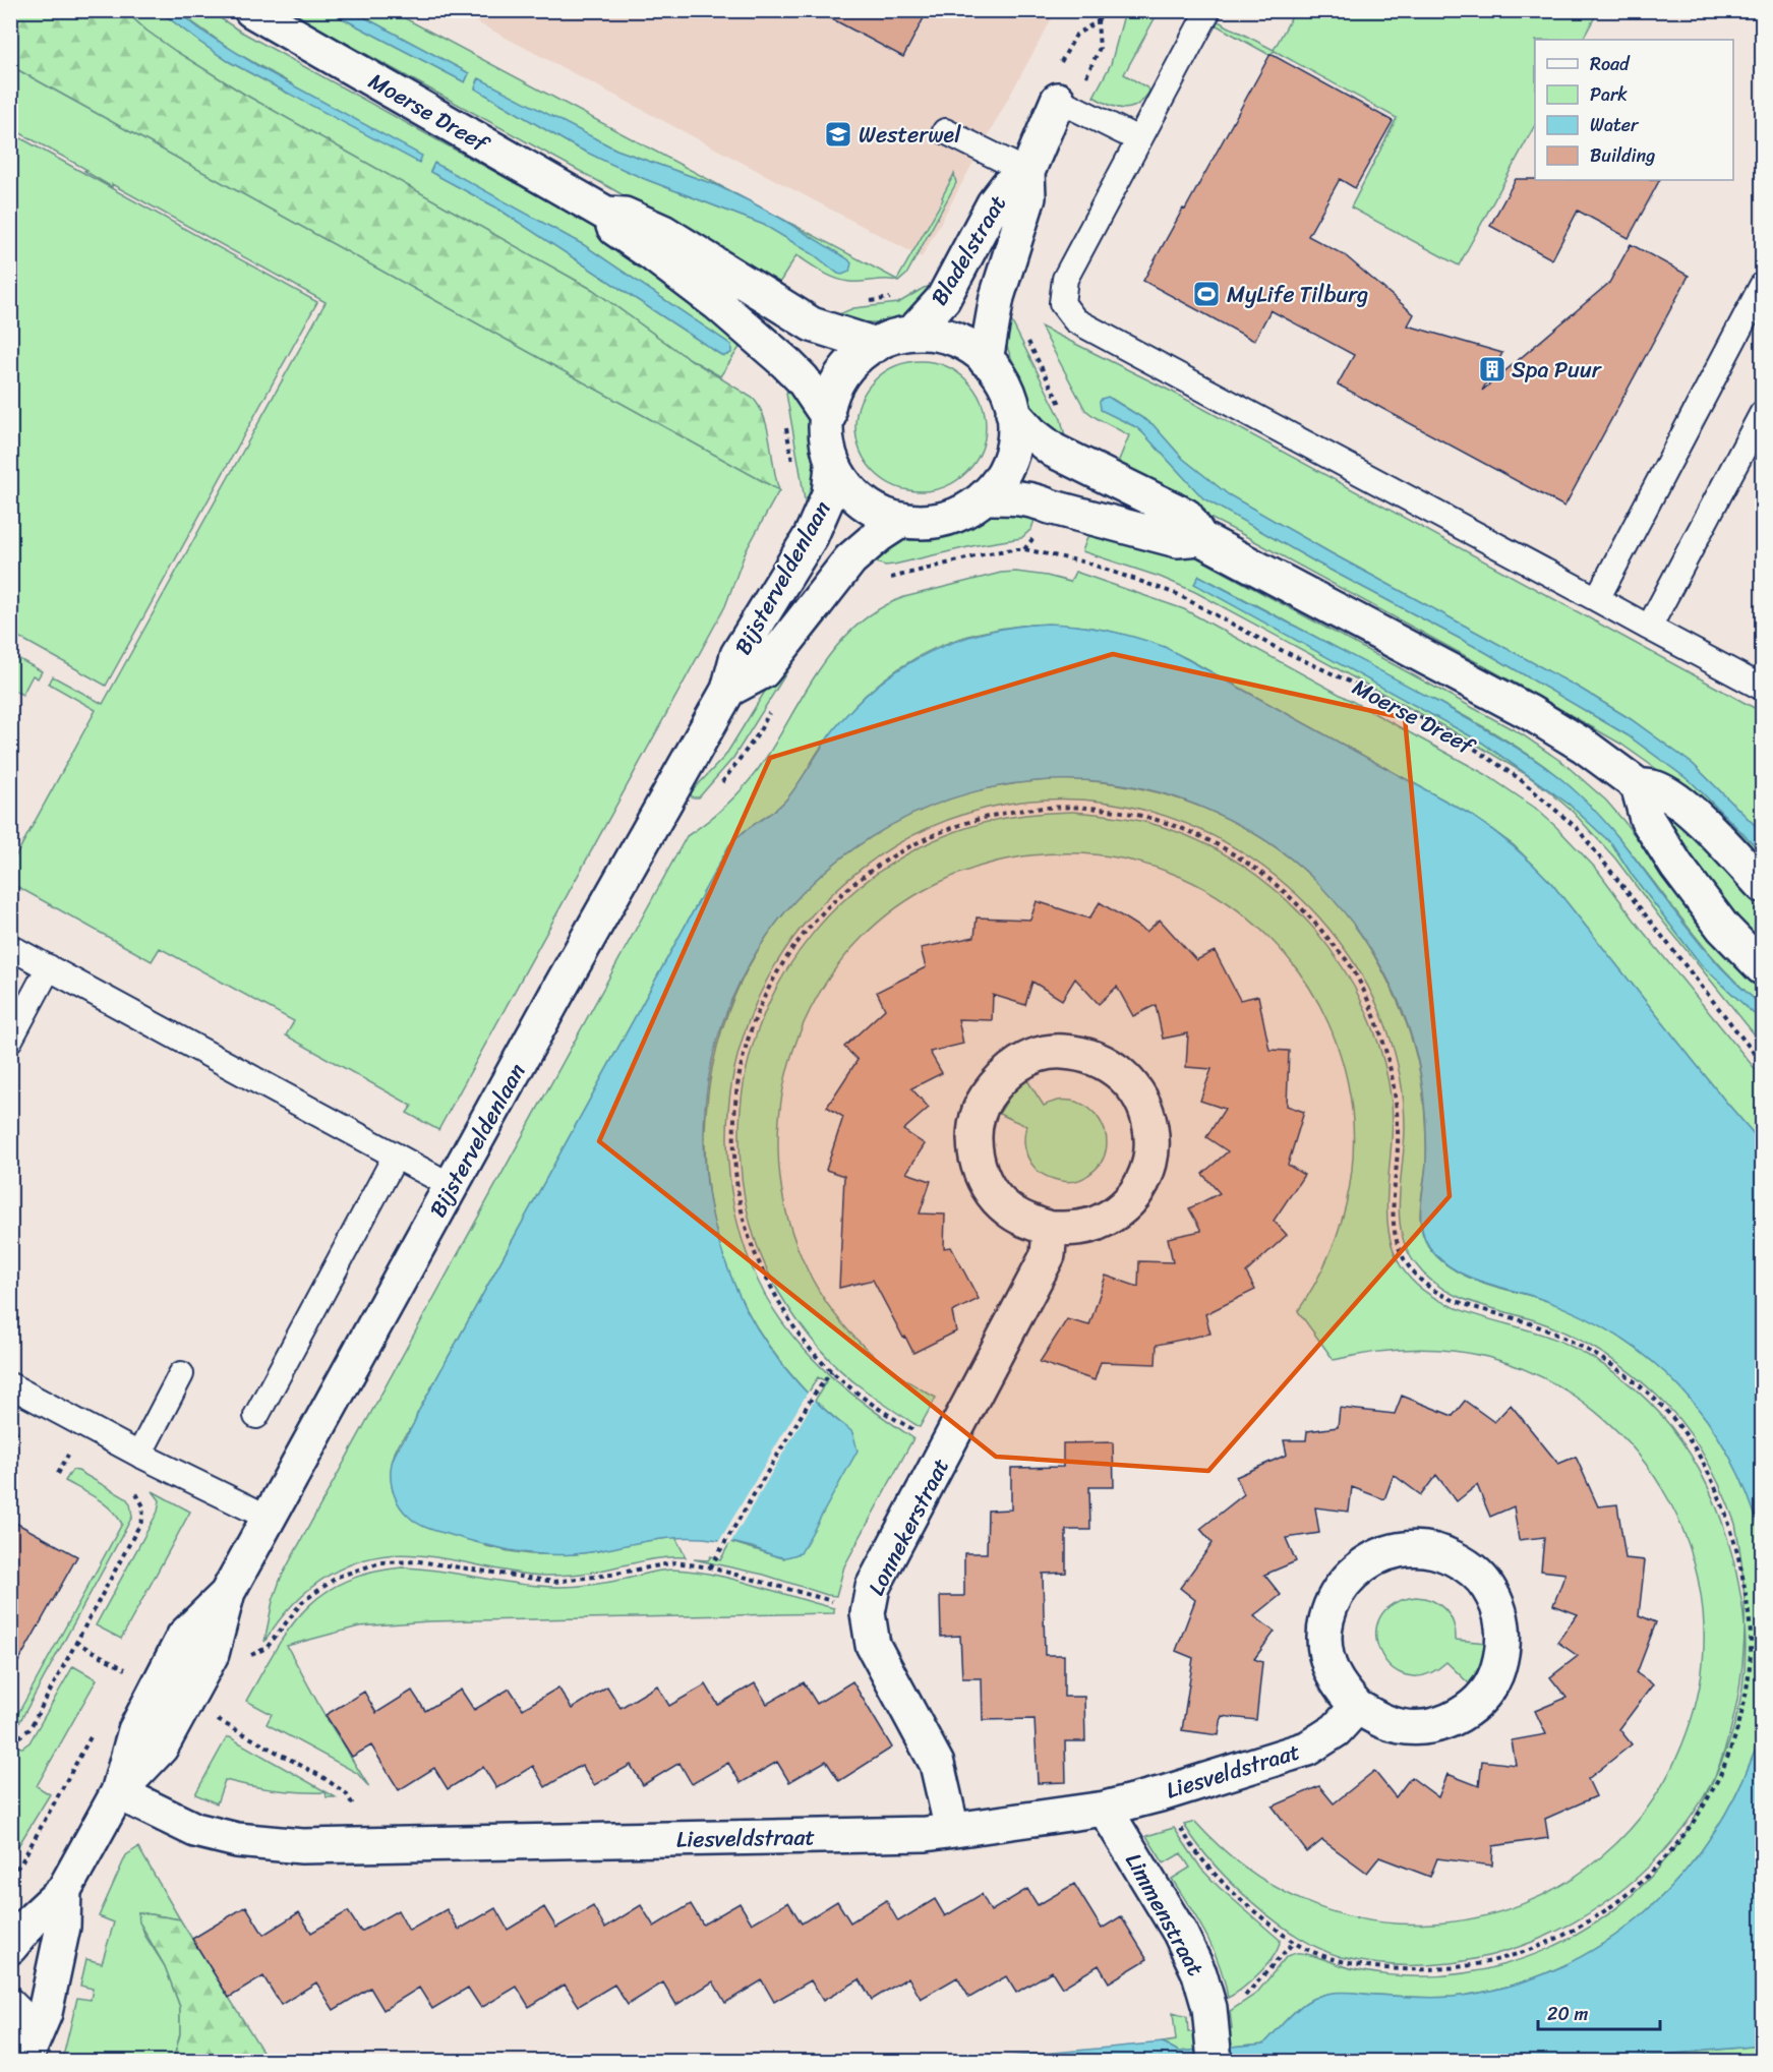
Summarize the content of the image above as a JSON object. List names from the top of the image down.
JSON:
{
  "streets": {
    "street": [
      "Moerse Dreef",
      "Bladelstraat",
      "Bijsterveldenlaan",
      "Lonnekerstraat",
      "Liesveldstraat",
      "Limmenstraat"
    ]
  },
  "crossings": [
    ["Moerse Dreef", "Bladelstraat"],
    ["Moerse Dreef", "Bijsterveldenlaan"],
    ["Bladelstraat", "Bijsterveldenlaan"],
    ["Bijsterveldenlaan", "Liesveldstraat"],
    ["Lonnekerstraat", "Liesveldstraat"],
    ["Liesveldstraat", "Limmenstraat"]
  ],
  "places": {
    "school or university": ["Westerwel"],
    "sports": ["MyLife Tilburg"],
    "building": ["Spa Puur"]
  },
  "legend": [
    "Road",
    "Park",
    "Water",
    "Building"
  ],
  "scale_bar": "20 m"
}
